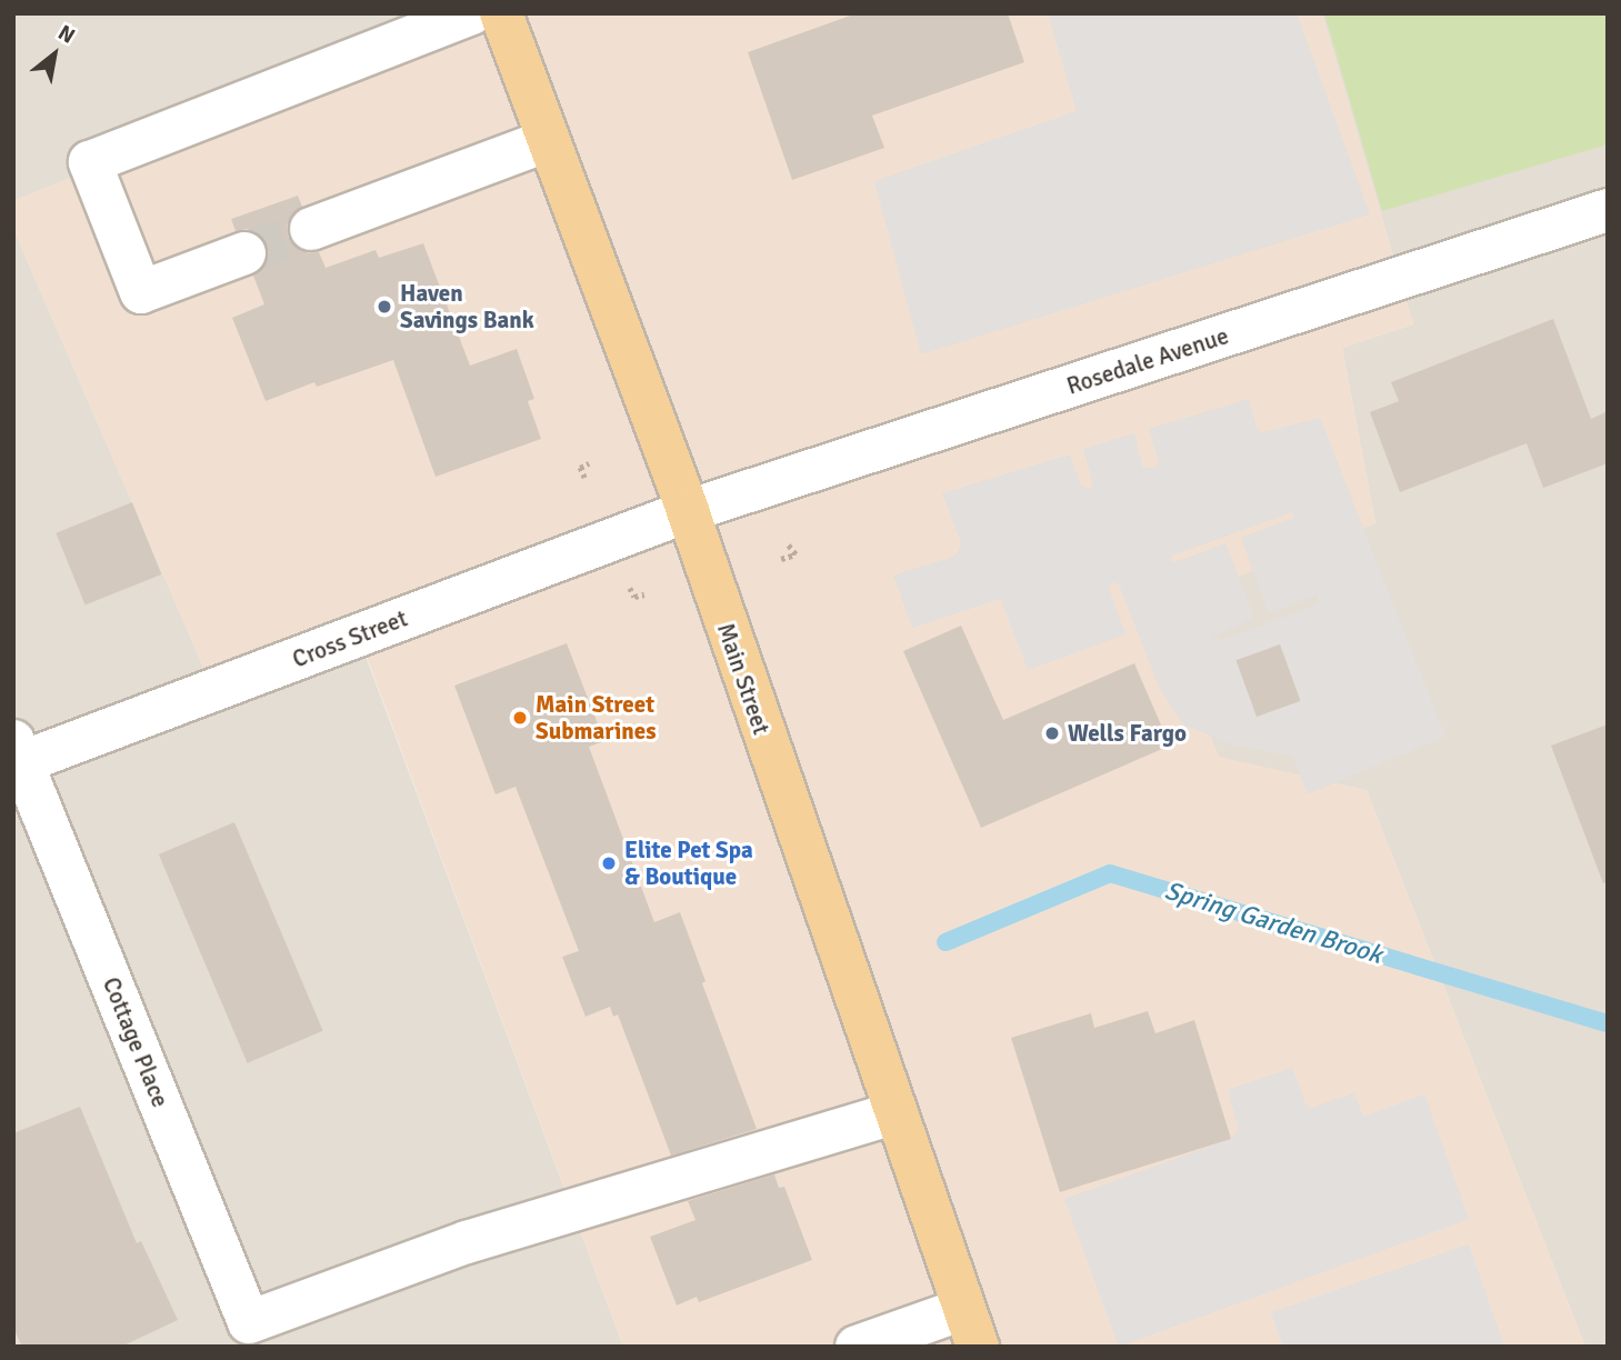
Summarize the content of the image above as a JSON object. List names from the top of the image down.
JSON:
{
  "streets": {
    "main road": ["Main Street"],
    "street": ["Rosedale Avenue", "Cross Street", "Cottage Place"]
  },
  "crossings": [
    ["Rosedale Avenue", "Cross Street"],
    ["Rosedale Avenue", "Main Street"],
    ["Cross Street", "Main Street"],
    ["Cross Street", "Cottage Place"],
    ["Main Street", "Cottage Place"]
  ],
  "water": ["Spring Garden Brook"],
  "places": [
    "Haven Savings Bank",
    "Main Street Submarines",
    "Wells Fargo",
    "Elite Pet Spa & Boutique"
  ],
  "north": "top right"
}
